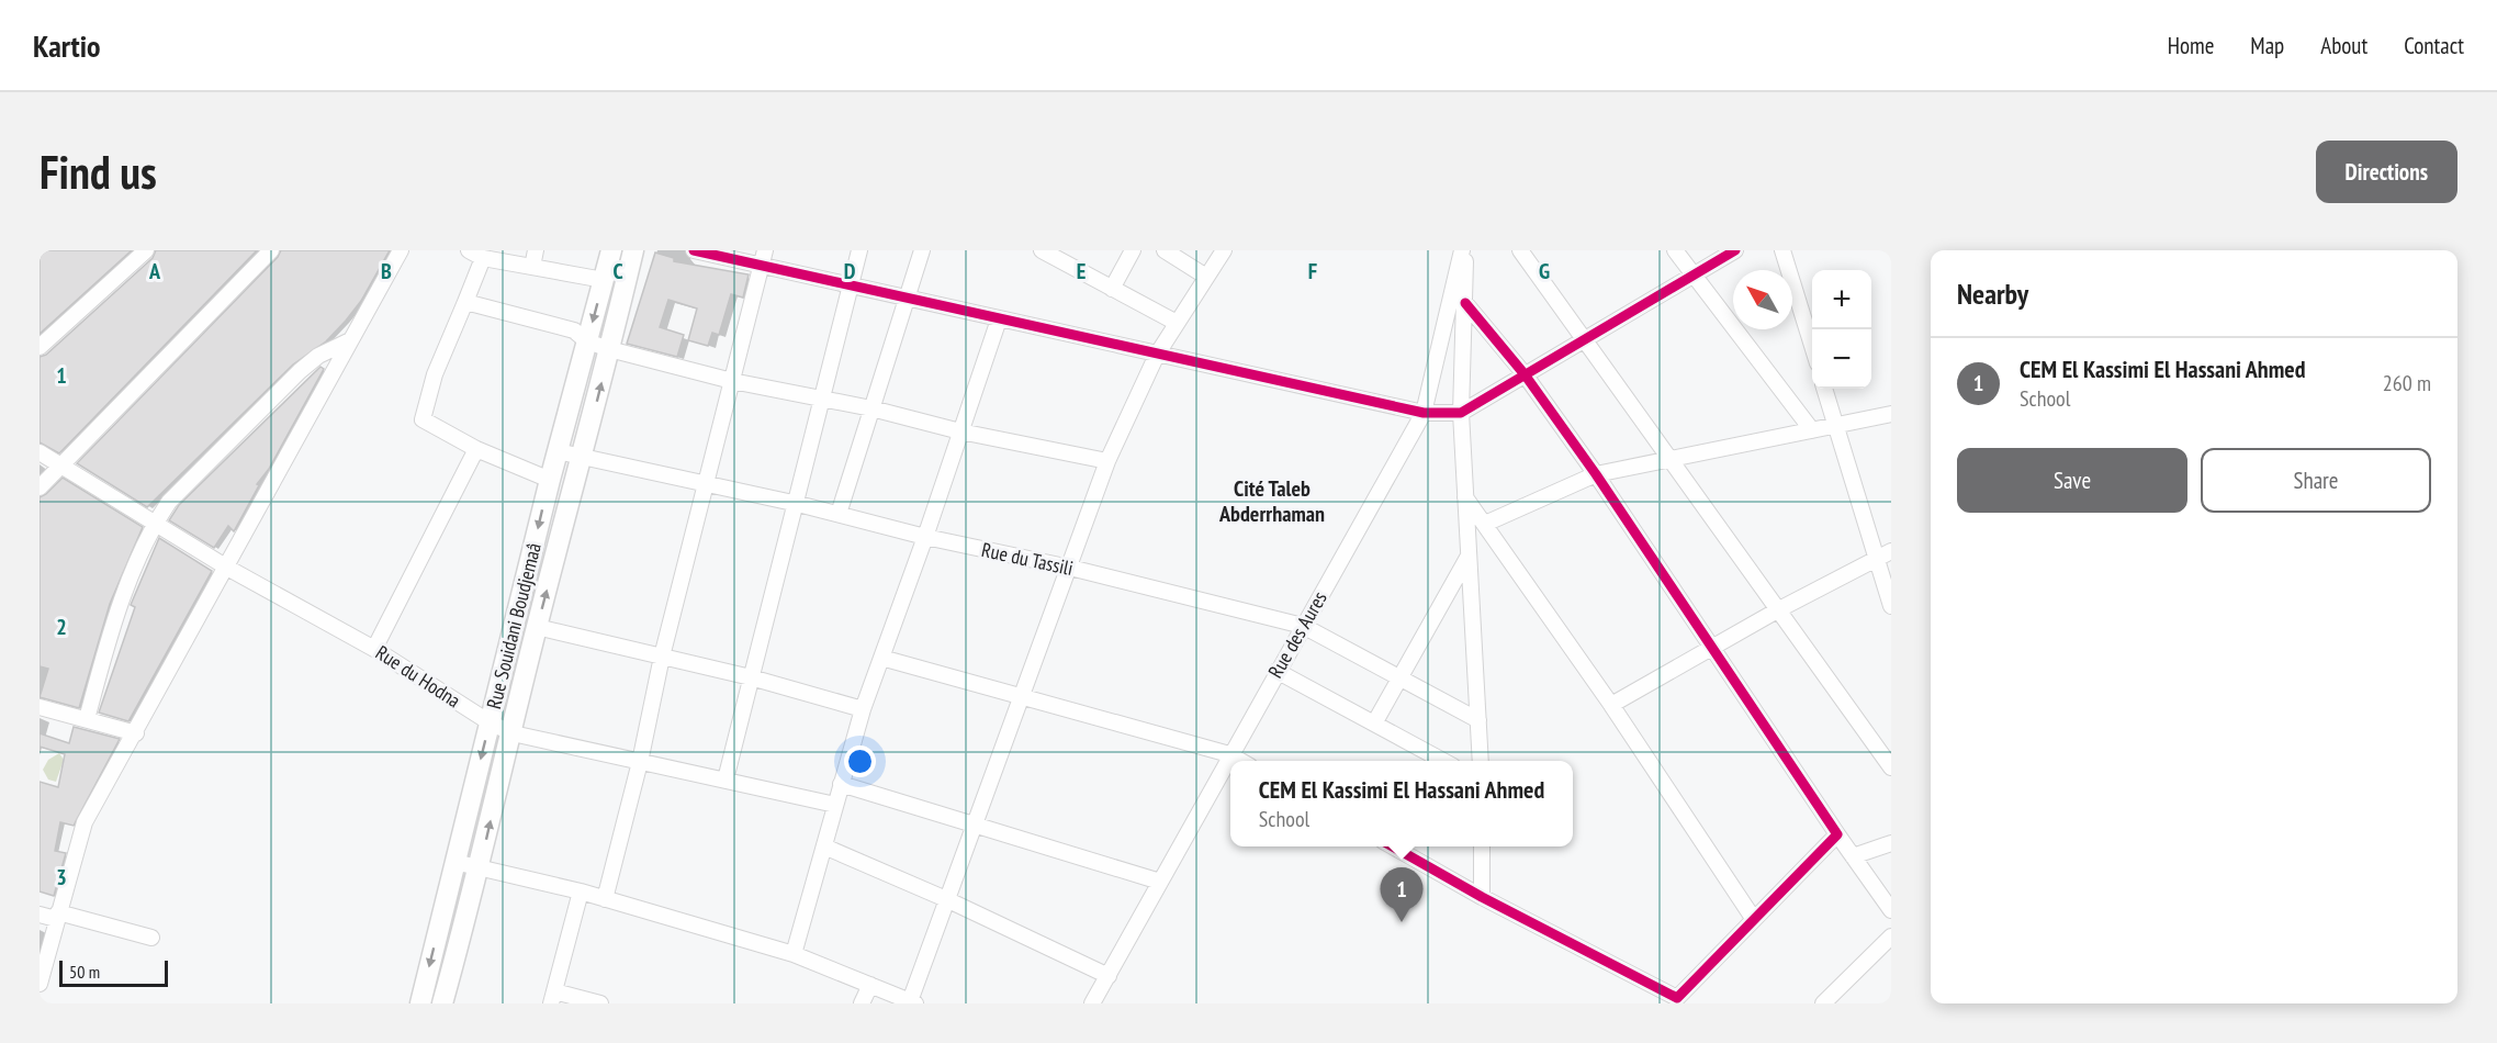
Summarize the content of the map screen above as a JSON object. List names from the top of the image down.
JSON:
{
  "streets": {
    "main road": ["Rue Souidani Boudjemaâ"],
    "street": ["Rue du Tassili", "Rue des Aures", "Rue du Hodna"]
  },
  "crossings": [
    ["Rue du Tassili", "Rue Souidani Boudjemaâ"],
    ["Rue du Tassili", "Rue des Aures"],
    ["Rue Souidani Boudjemaâ", "Rue du Hodna"]
  ],
  "districts": ["Cité Taleb Abderrhaman"],
  "scale_bar": "50 m",
  "north": "top left",
  "page": {
    "header": "Kartio",
    "nav": [
      "Home",
      "Map",
      "About",
      "Contact"
    ],
    "buttons": [
      "Directions",
      ["Save", "Share"]
    ],
    "title": "Find us",
    "heading": "Nearby",
    "map_buttons": ["+", "−"],
    "list": [
      {
        "mark": "1",
        "name": "CEM El Kassimi El Hassani Ahmed",
        "note": "School",
        "value": "260 m"
      }
    ],
    "popup": ["CEM El Kassimi El Hassani Ahmed", "School"],
    "pins": "1",
    "scale": "50 m"
  },
  "grid": {
    "columns": [
      "A",
      "B",
      "C",
      "D",
      "E",
      "F",
      "G"
    ],
    "rows": ["1", "2", "3"]
  }
}
